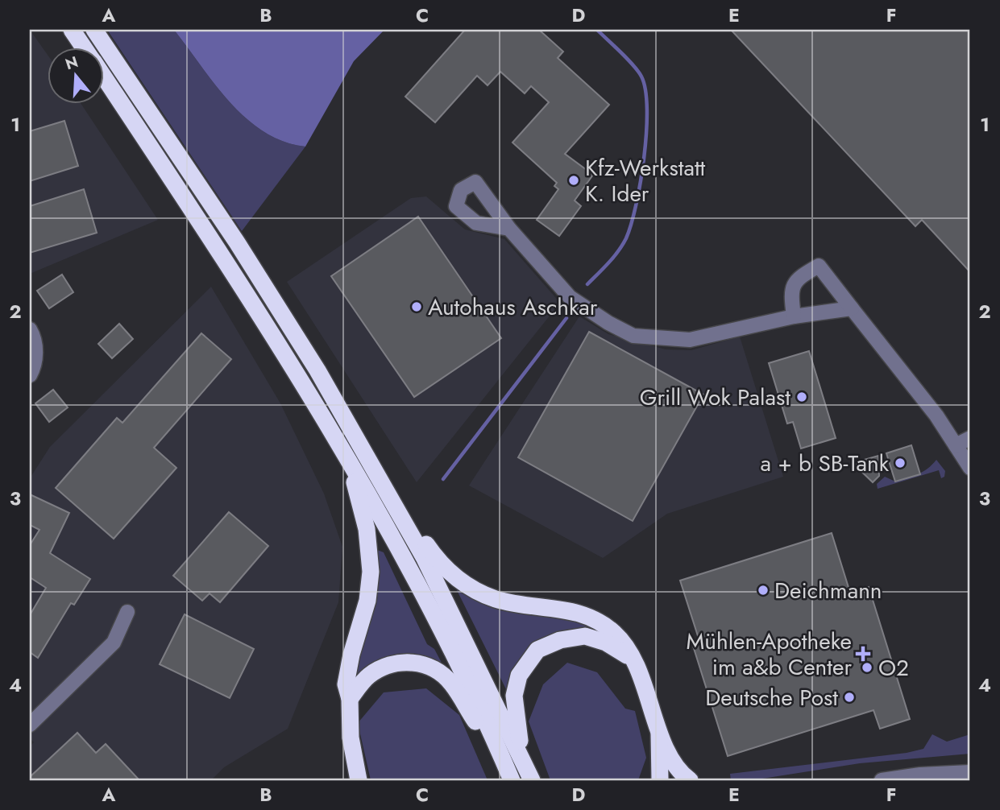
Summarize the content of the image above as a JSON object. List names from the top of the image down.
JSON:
{
  "places": {
    "other": [
      "Kfz-Werkstatt K. Ider",
      "Autohaus Aschkar",
      "Grill Wok Palast",
      "a + b SB-Tank",
      "Deichmann",
      "O2",
      "Deutsche Post"
    ],
    "health": ["Mühlen-Apotheke im a&b Center"]
  },
  "north": "top",
  "grid": {
    "columns": [
      "A",
      "B",
      "C",
      "D",
      "E",
      "F"
    ],
    "rows": [
      "1",
      "2",
      "3",
      "4"
    ]
  }
}
